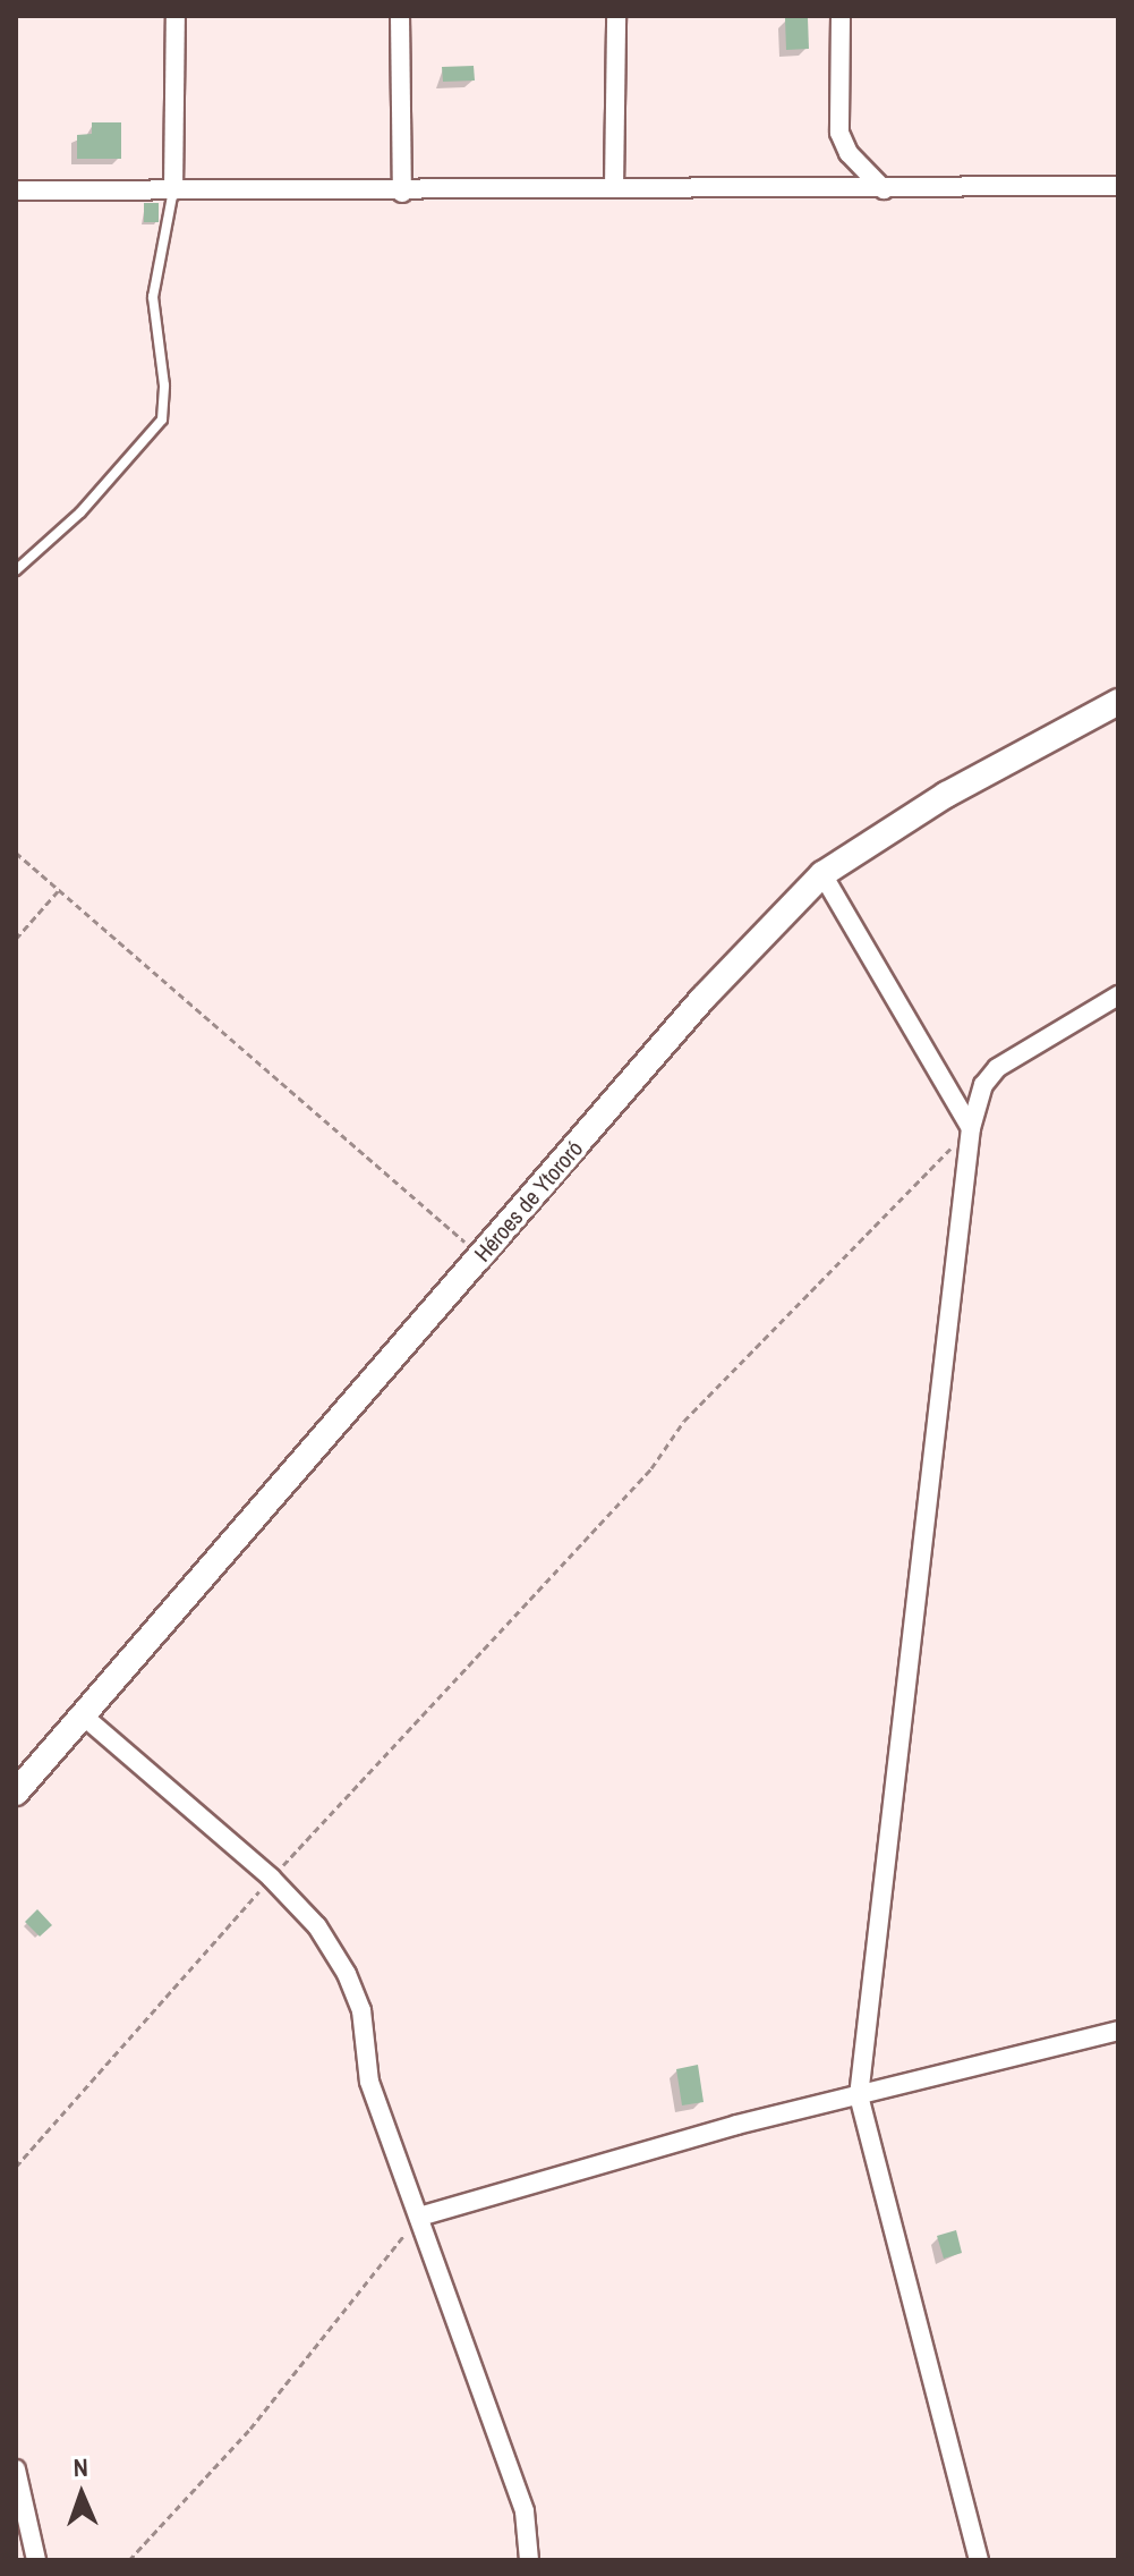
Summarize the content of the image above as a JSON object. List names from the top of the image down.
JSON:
{
  "streets": {
    "main road": ["Héroes de Ytororó"]
  },
  "north": "top"
}
